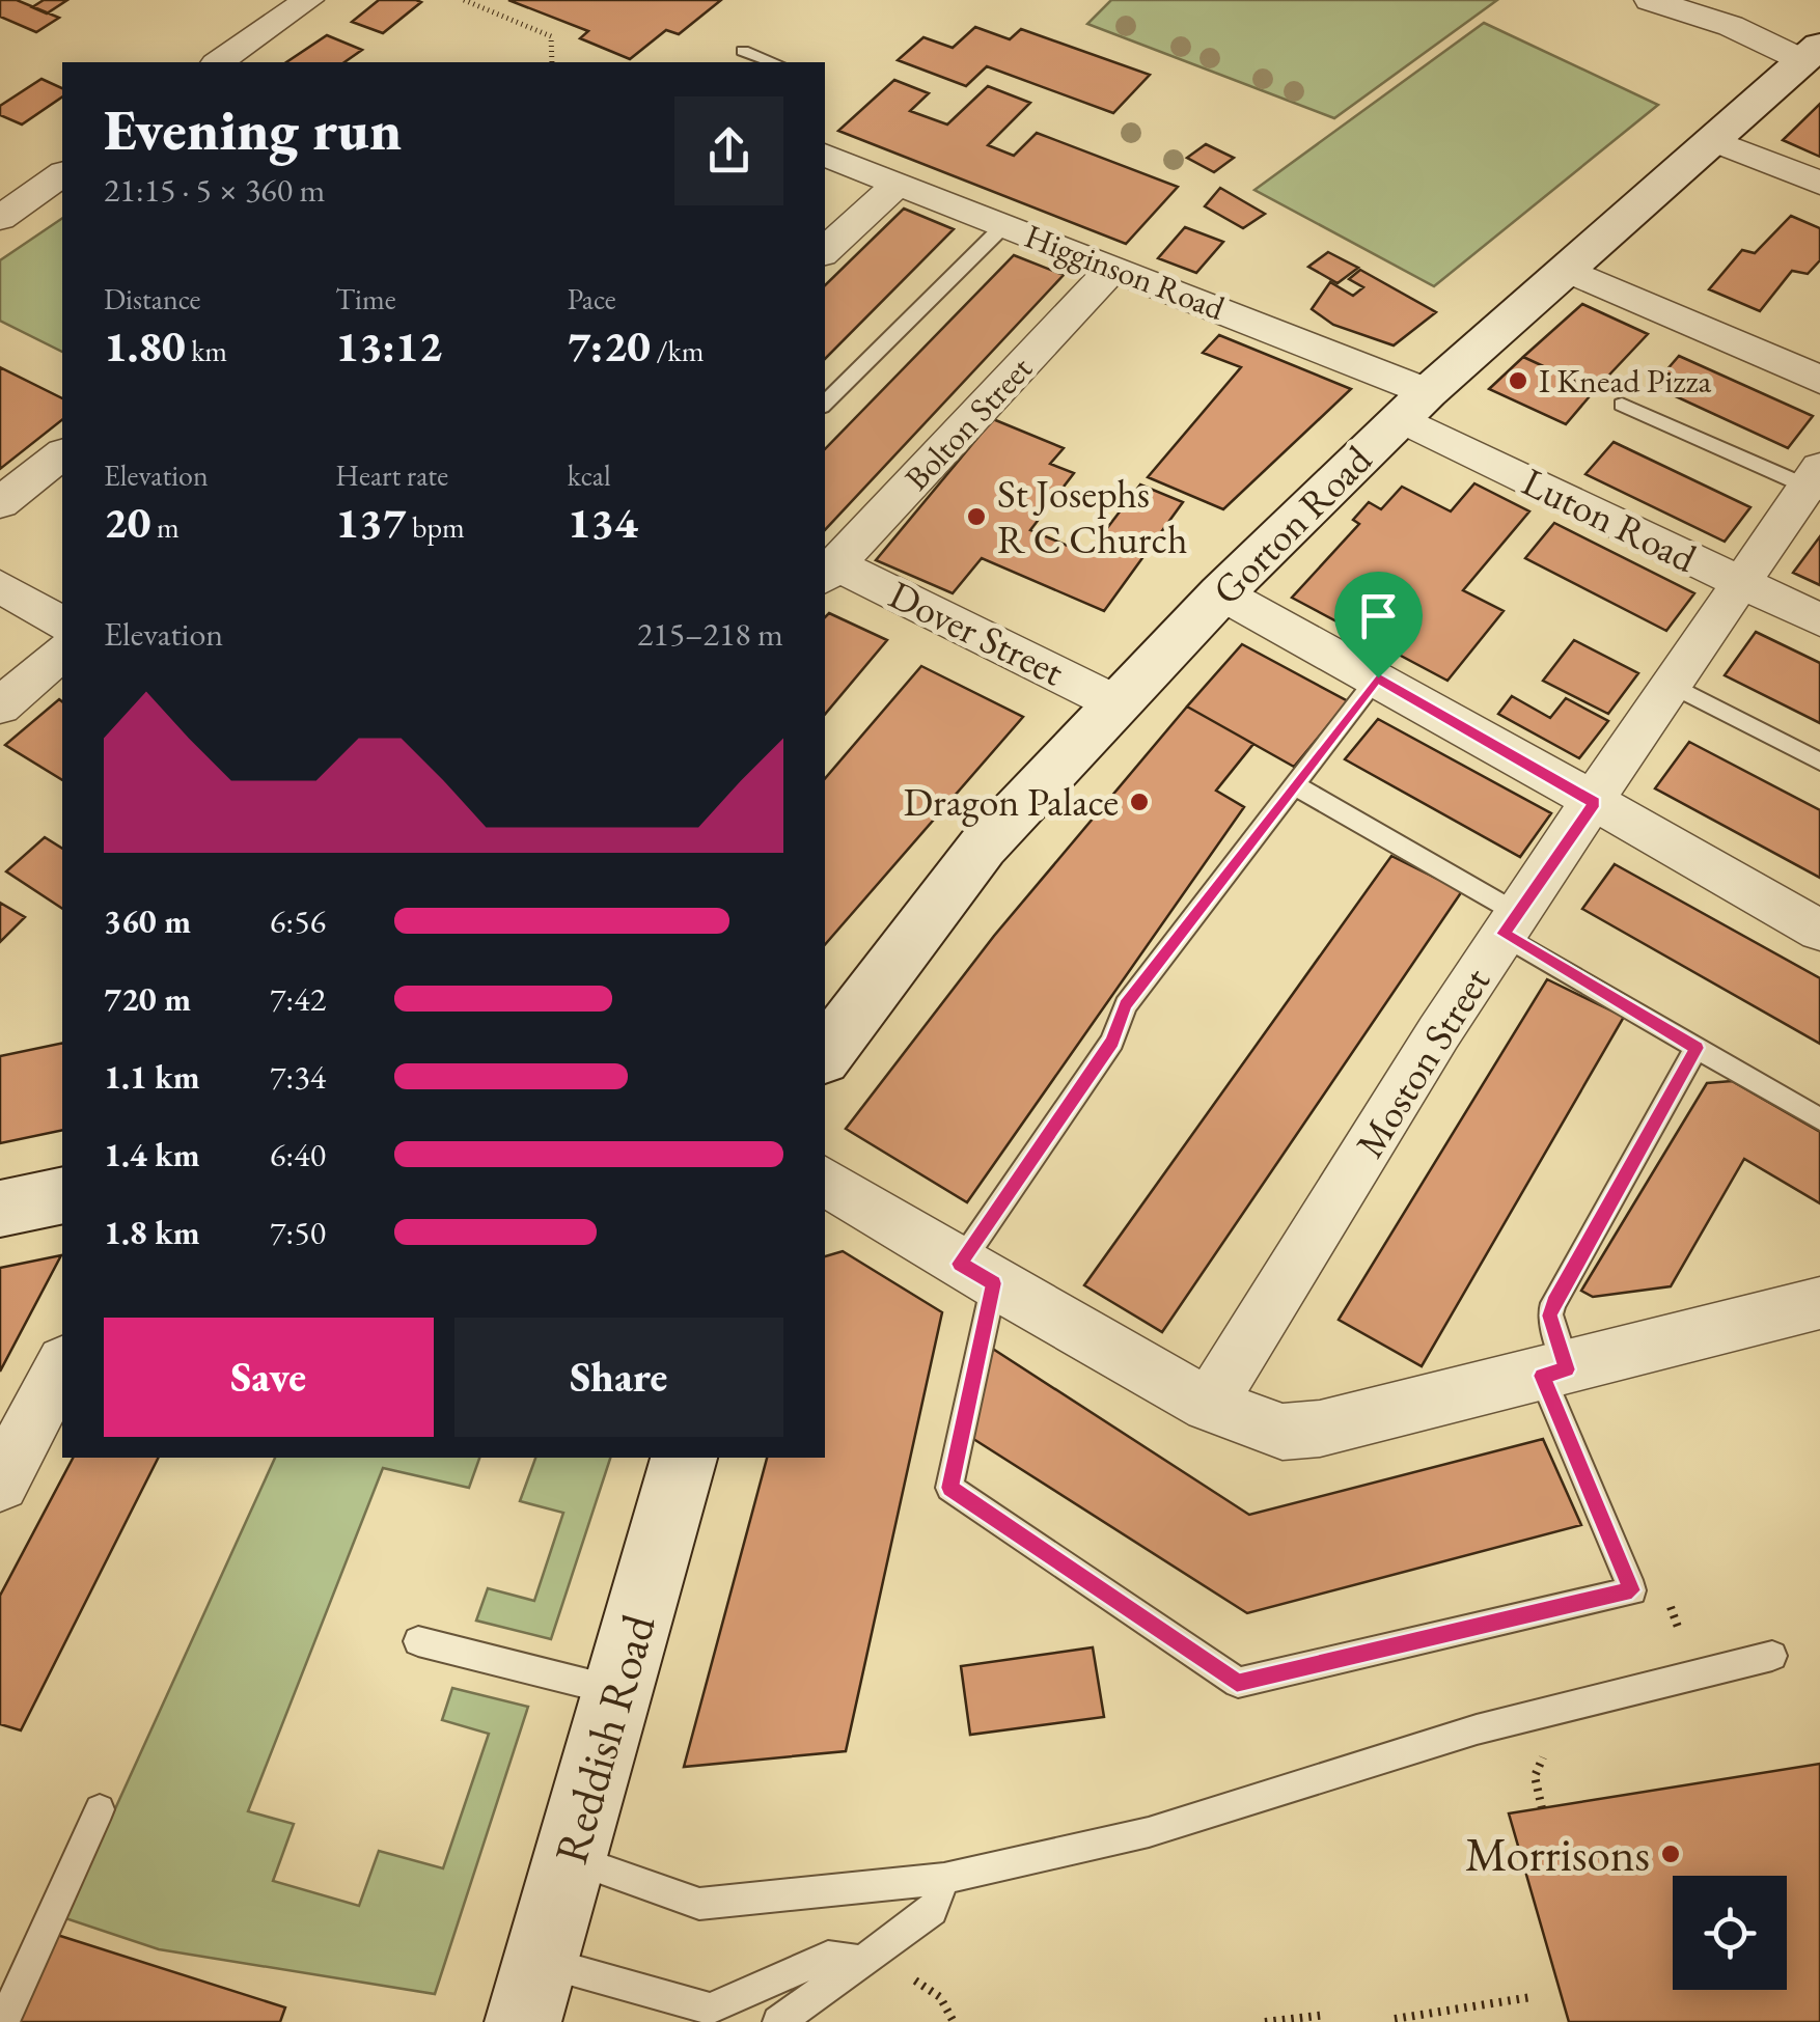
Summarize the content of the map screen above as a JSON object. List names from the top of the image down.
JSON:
{
  "streets": {
    "main road": ["Gorton Road", "Reddish Road"],
    "street": [
      "Higginson Road",
      "Bolton Street",
      "Luton Road",
      "Dover Street",
      "Moston Street"
    ]
  },
  "crossings": [
    ["Higginson Road", "Bolton Street"],
    ["Higginson Road", "Luton Road"],
    ["Higginson Road", "Gorton Road"],
    ["Bolton Street", "Dover Street"],
    ["Luton Road", "Gorton Road"],
    ["Luton Road", "Moston Street"],
    ["Gorton Road", "Dover Street"]
  ],
  "places": [
    "I Knead Pizza",
    "St Josephs R C Church",
    "Dragon Palace",
    "Morrisons"
  ],
  "page": {
    "heading": ["Evening run", "21:15 · 5 × 360 m"],
    "stats": [
      ["Distance", "1.80 km"],
      ["Time", "13:12"],
      ["Pace", "7:20 /km"],
      ["Elevation", "20 m"],
      ["Heart rate", "137 bpm"],
      ["kcal", "134"]
    ],
    "chart": ["Elevation", "215–218 m"],
    "list": [
      {
        "name": "360 m",
        "note": "6:56"
      },
      {
        "name": "720 m",
        "note": "7:42"
      },
      {
        "name": "1.1 km",
        "note": "7:34"
      },
      {
        "name": "1.4 km",
        "note": "6:40"
      },
      {
        "name": "1.8 km",
        "note": "7:50"
      }
    ],
    "buttons": ["Save", "Share"]
  }
}
